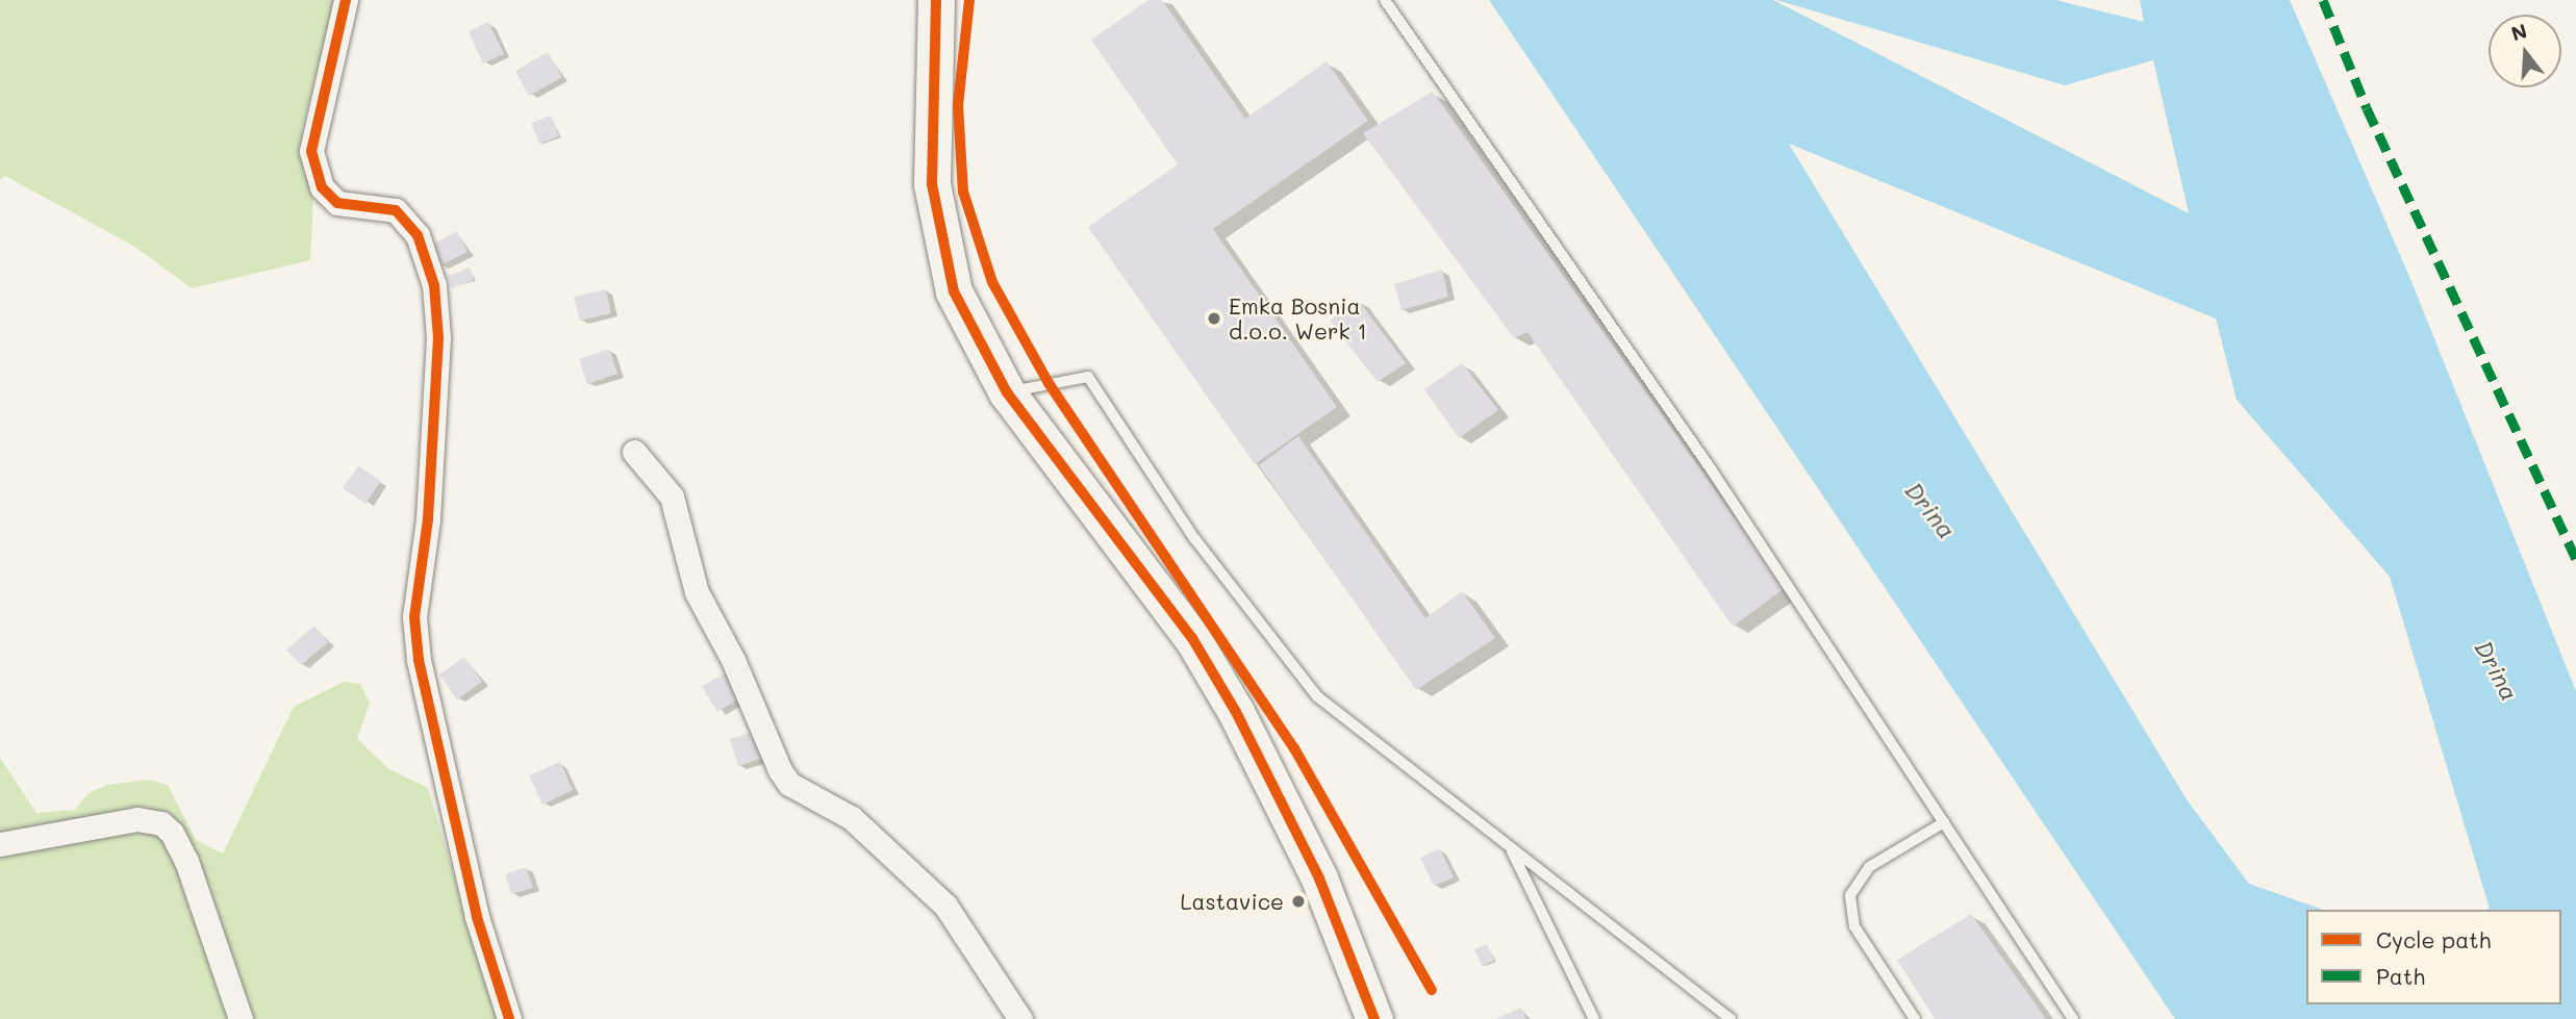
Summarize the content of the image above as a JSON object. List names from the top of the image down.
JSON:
{
  "water": ["Drina"],
  "places": ["Emka Bosnia d.o.o. Werk 1", "Lastavice"],
  "legend": ["Cycle path", "Path"],
  "north": "top"
}
